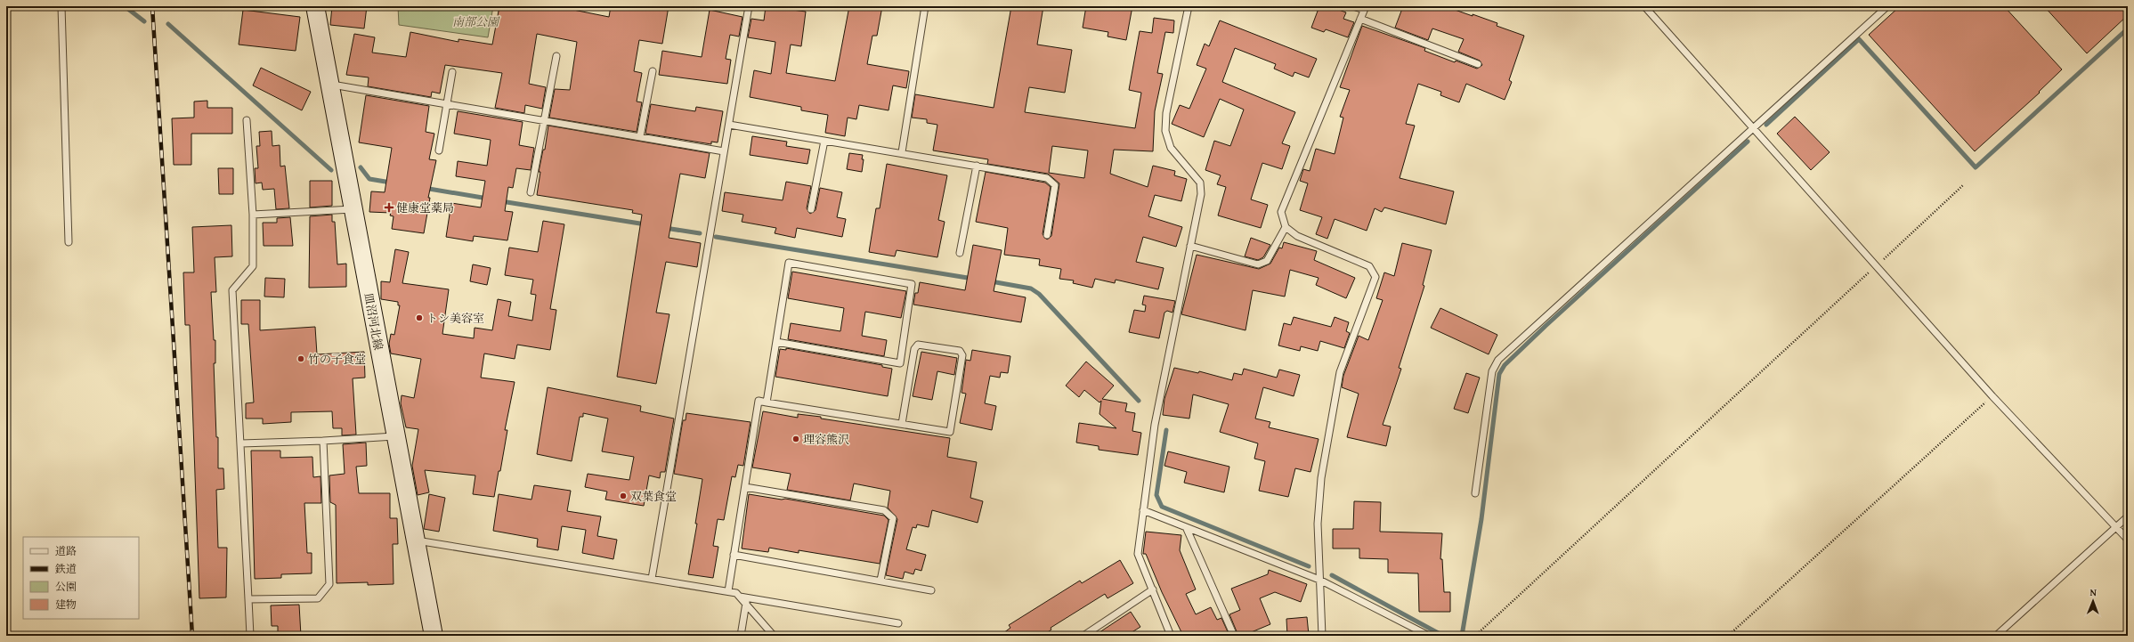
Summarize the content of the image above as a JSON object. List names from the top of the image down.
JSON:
{
  "streets": {
    "main road": ["皿沼河北線"]
  },
  "parks": ["南部公園"],
  "places": {
    "health": ["健康堂薬局"],
    "other": [
      "トシ美容室",
      "竹の子食堂",
      "理容熊沢",
      "双葉食堂"
    ]
  },
  "legend": [
    "道路",
    "鉄道",
    "公園",
    "建物"
  ],
  "north": "top"
}
